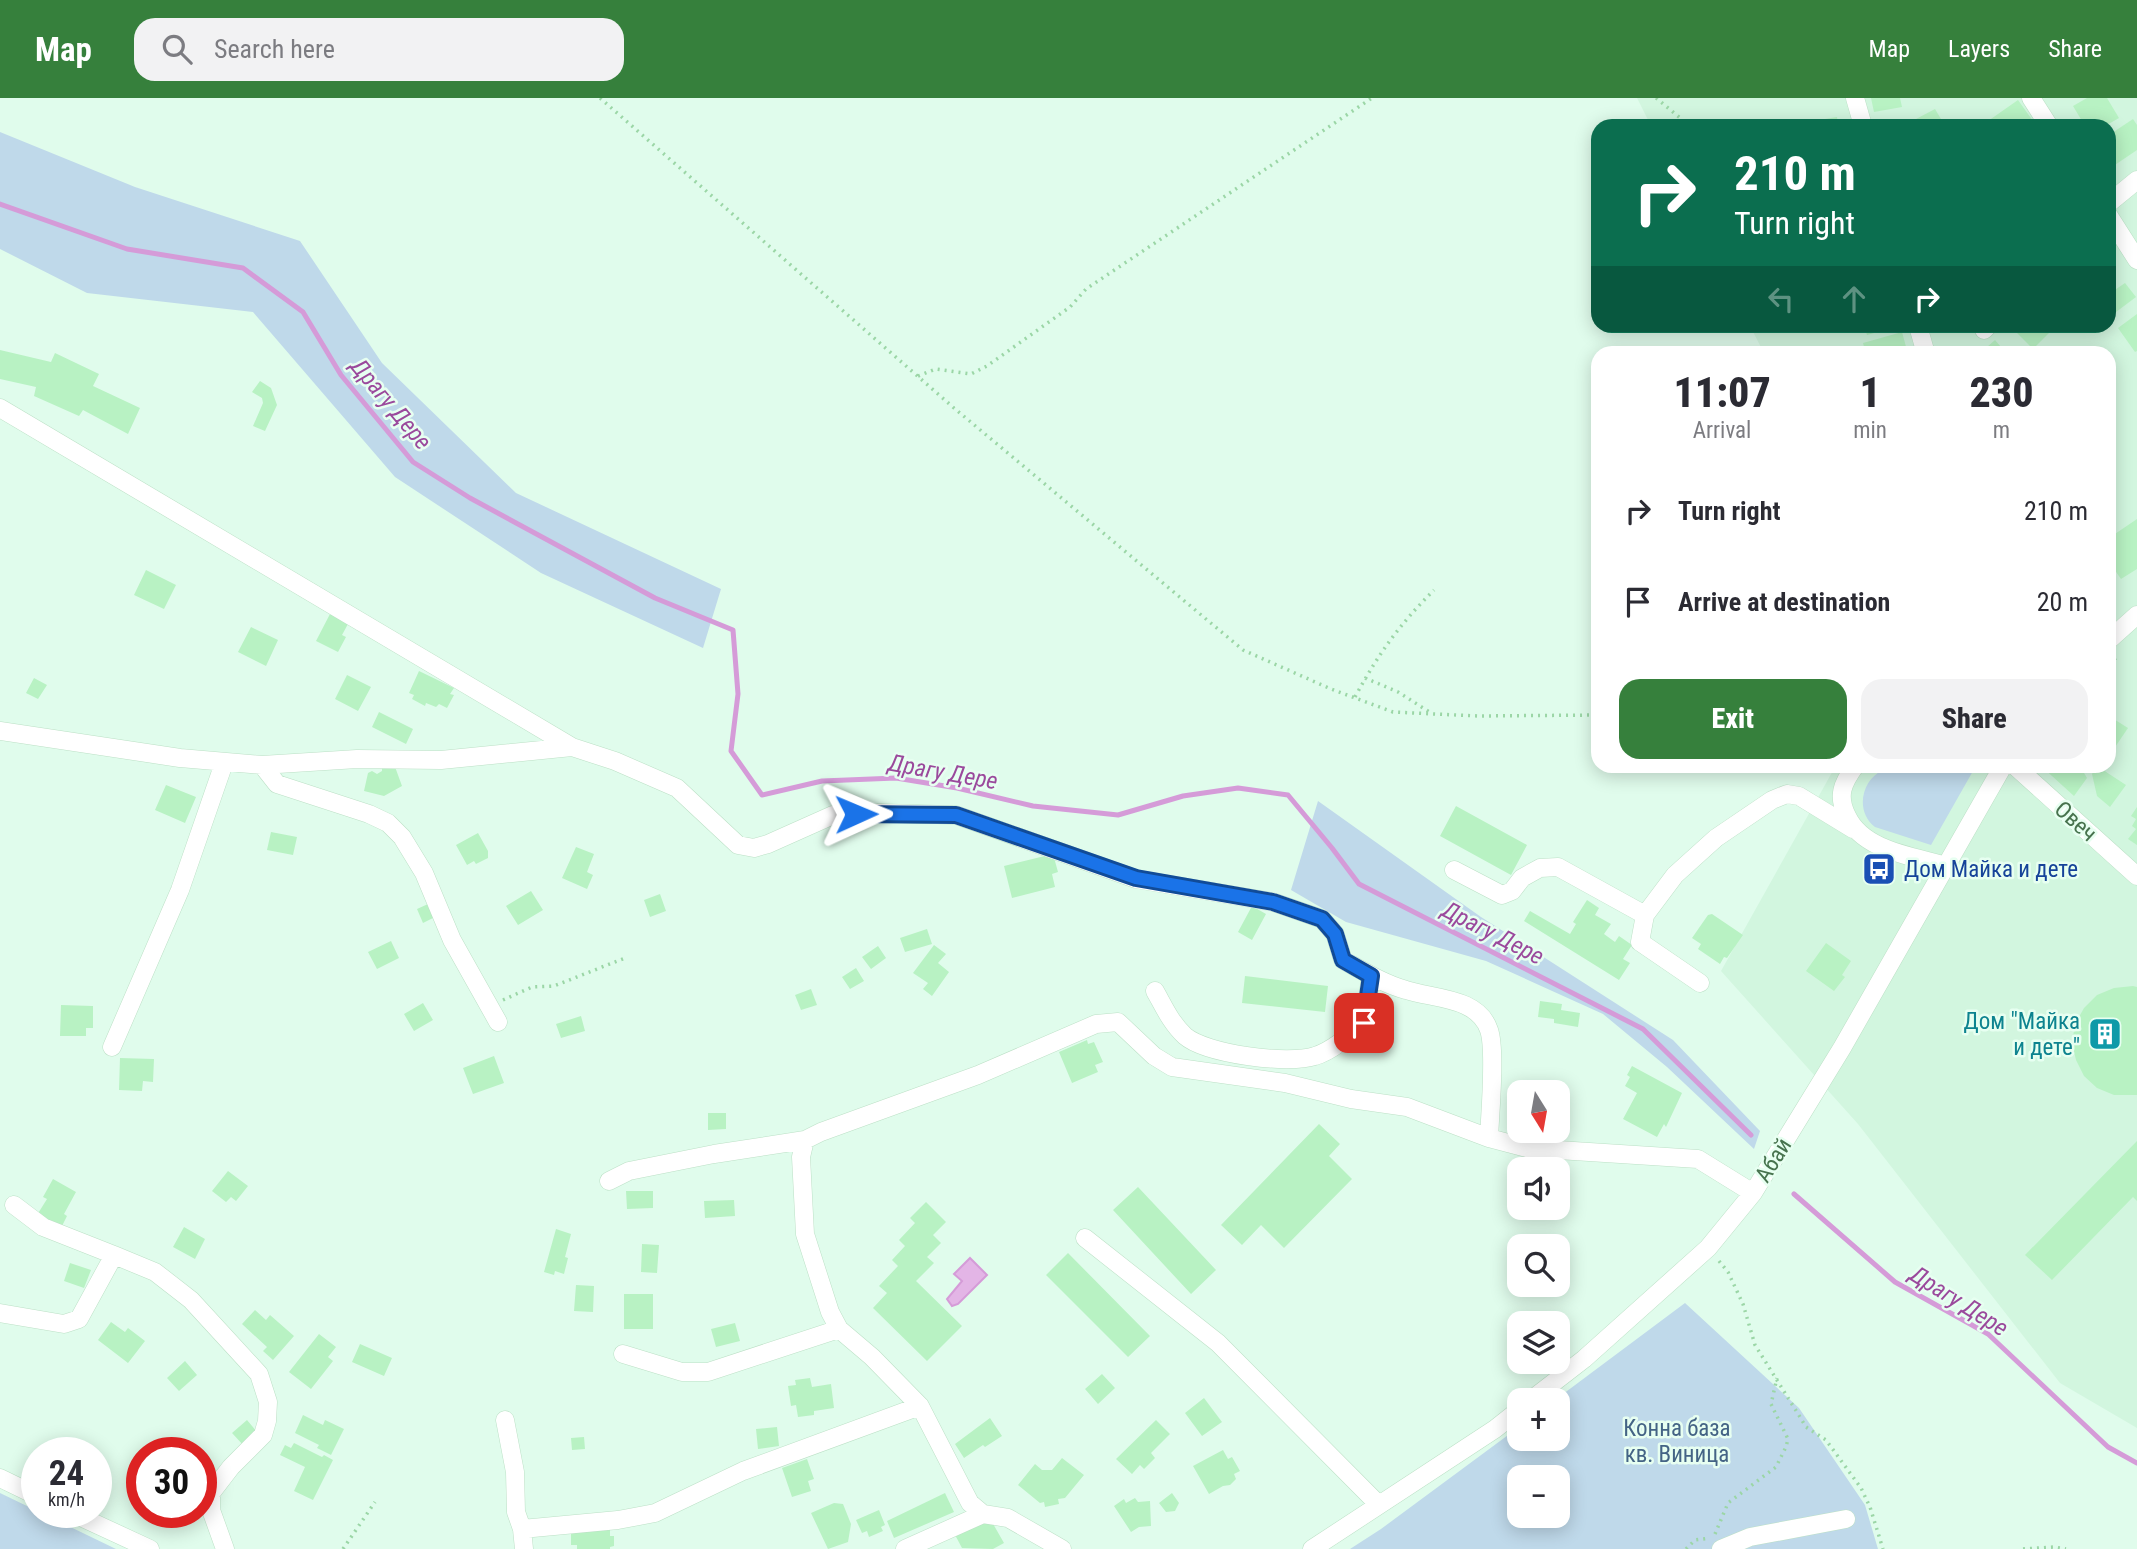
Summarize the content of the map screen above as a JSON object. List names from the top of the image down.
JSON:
{
  "streets": {
    "street": ["Овеч", "Абай"]
  },
  "water": ["Драгу Дере"],
  "parks": ["Конна база кв. Виница"],
  "places": {
    "bus stop": ["Дом Майка и дете"],
    "building": ["Дом \"Майка и дете\""]
  },
  "north": "bottom",
  "page": {
    "header": "Map",
    "search": "Search here",
    "nav": ["Map", "Layers", "Share"],
    "turn": ["210 m", "Turn right"],
    "eta": [
      "11:07",
      "Arrival",
      "1",
      "min",
      "230",
      "m"
    ],
    "list": [
      {
        "name": "Turn right",
        "value": "210 m"
      },
      {
        "name": "Arrive at destination",
        "value": "20 m"
      }
    ],
    "buttons": ["Exit", "Share"],
    "map_buttons": ["+", "−"],
    "speed": "24 km/h",
    "limit": "30"
  }
}
